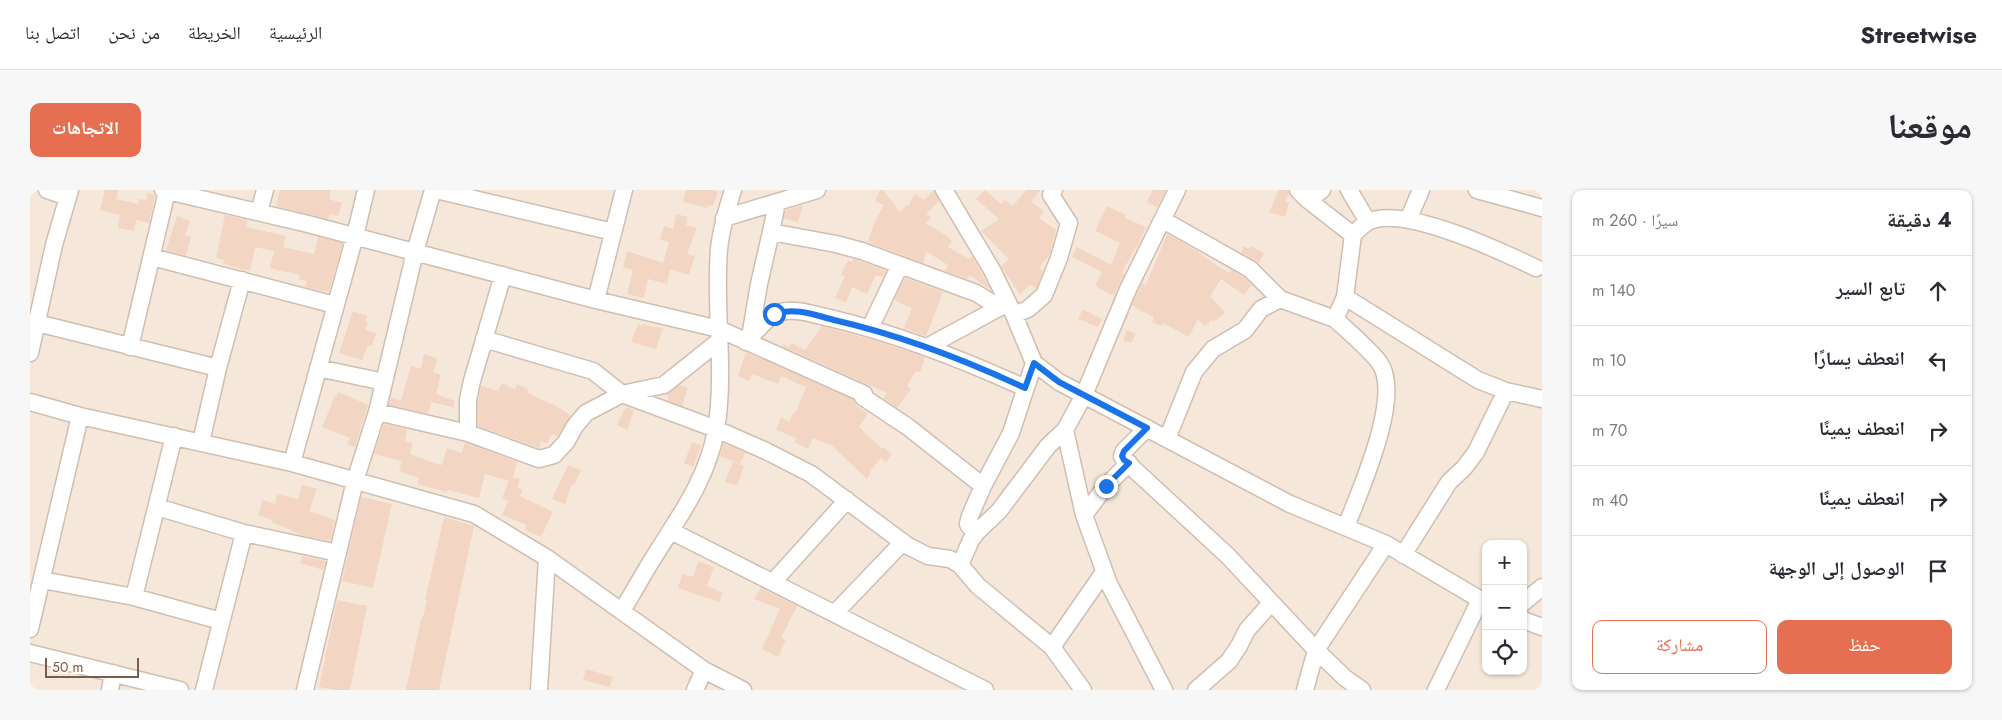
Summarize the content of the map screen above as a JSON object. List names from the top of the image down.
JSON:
{
  "scale_bar": "50 m",
  "page": {
    "header": "Streetwise",
    "nav": [
      "الرئيسية",
      "الخريطة",
      "من نحن",
      "اتصل بنا"
    ],
    "title": "موقعنا",
    "buttons": [
      "الاتجاهات",
      ["حفظ", "مشاركة"]
    ],
    "heading": ["4 دقيقة", "سيرًا · 260 m"],
    "list": [
      ["تابع السير", "140 m"],
      ["انعطف يسارًا", "10 m"],
      ["انعطف يمينًا", "70 m"],
      ["انعطف يمينًا", "40 m"],
      "الوصول إلى الوجهة"
    ],
    "map_buttons": ["+", "−"],
    "scale": "50 m"
  }
}
